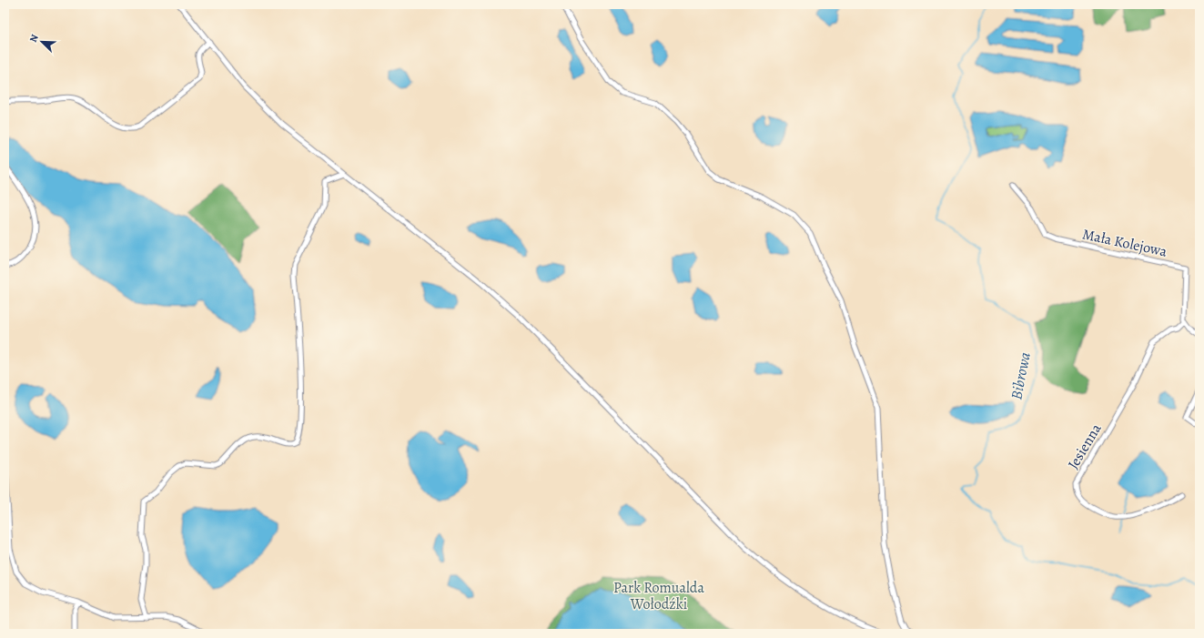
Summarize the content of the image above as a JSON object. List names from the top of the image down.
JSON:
{
  "streets": {
    "street": ["Mała Kolejowa", "Jesienna"]
  },
  "crossings": [
    ["Mała Kolejowa", "Jesienna"]
  ],
  "water": ["Bibrowa"],
  "parks": ["Park Romualda Wołodźki"],
  "north": "top left"
}
